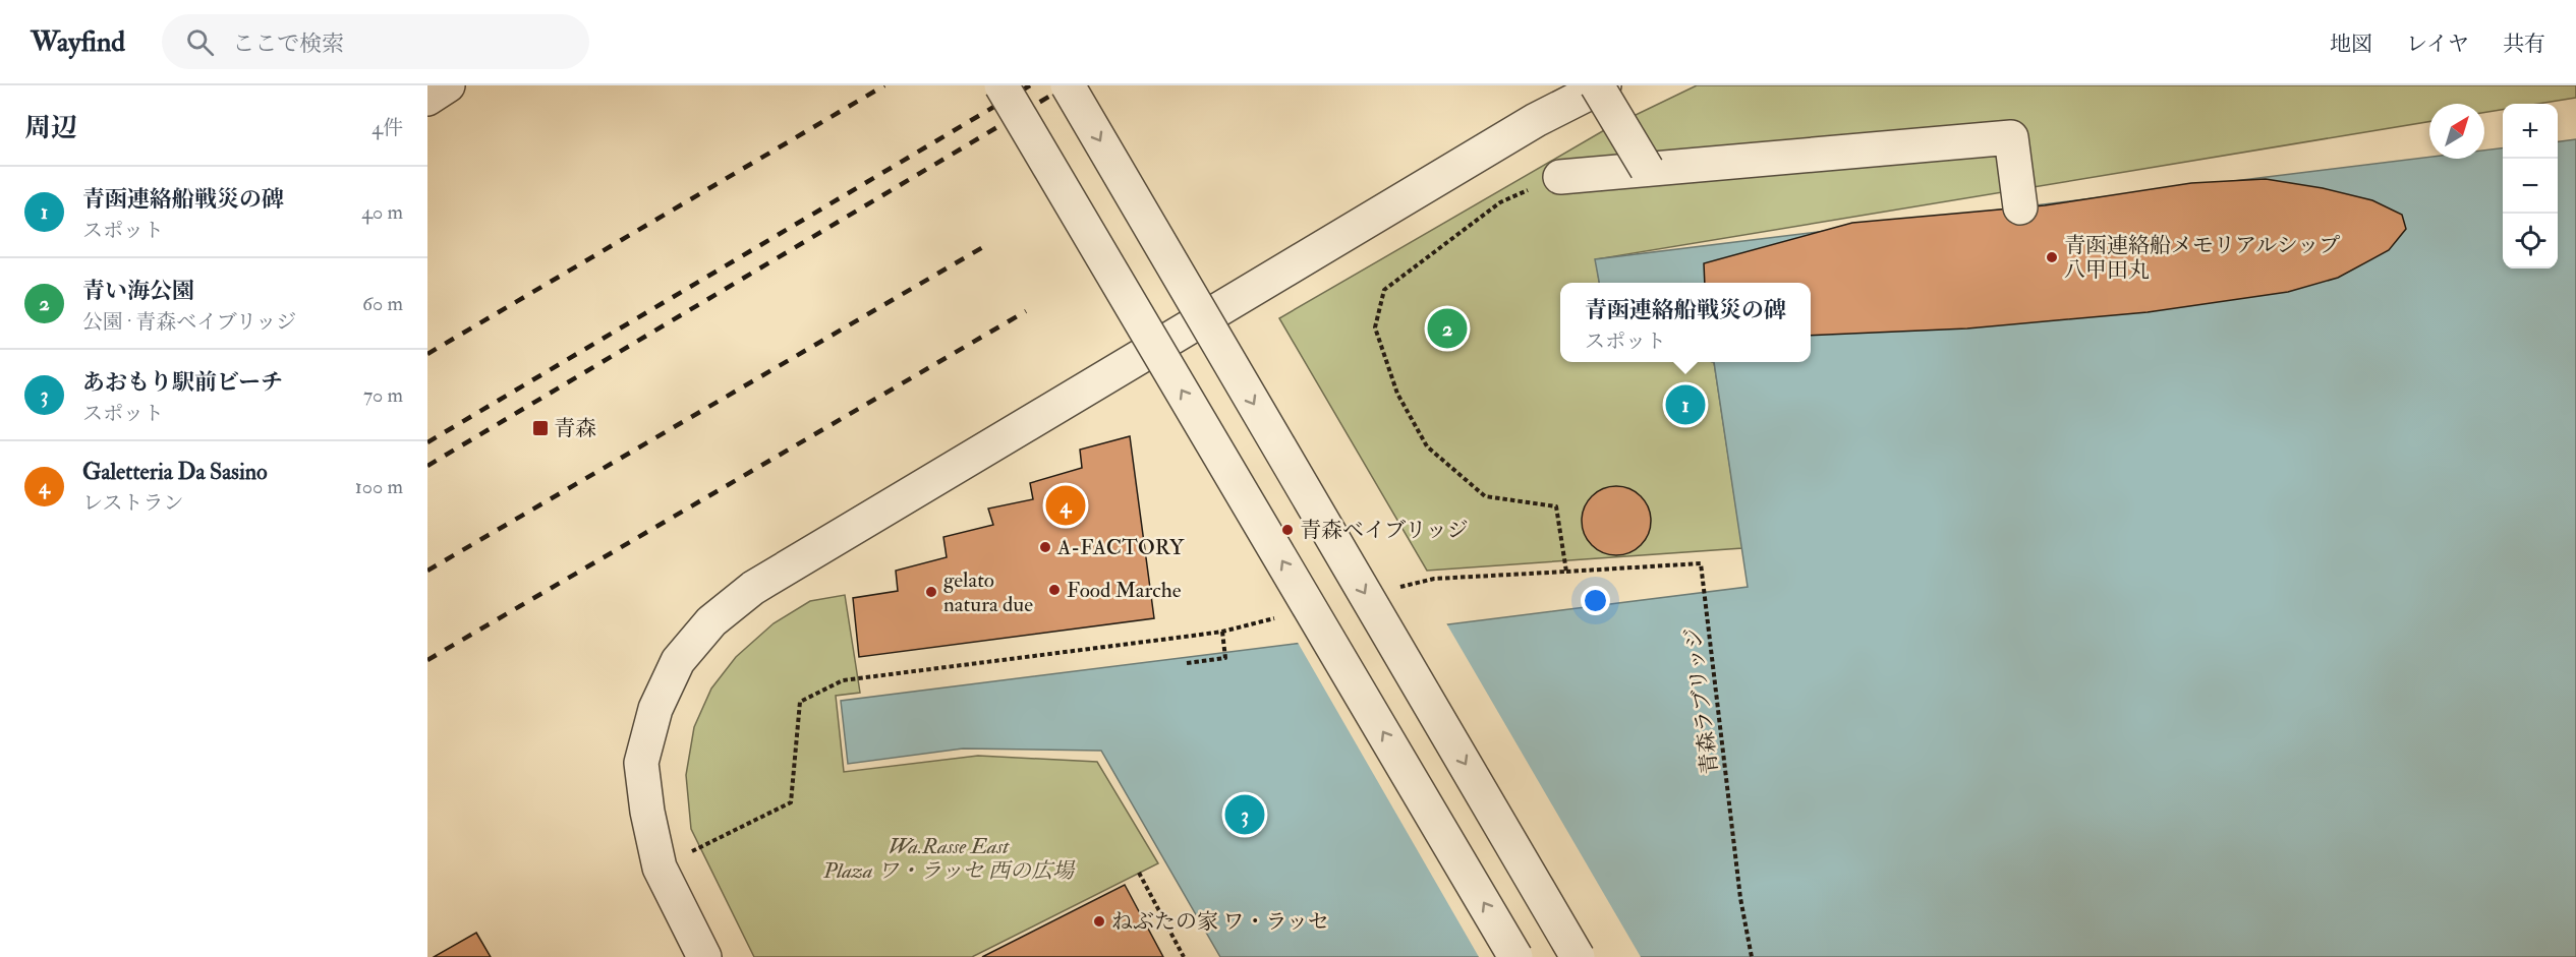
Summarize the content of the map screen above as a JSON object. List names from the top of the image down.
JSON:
{
  "streets": {
    "path": ["青森ラブリッジ"]
  },
  "parks": ["Wa.Rasse East Plaza ワ・ラッセ 西の広場"],
  "places": {
    "other": [
      "青函連絡船メモリアルシップ 八甲田丸",
      "青森ベイブリッジ",
      "A-FACTORY",
      "Food Marche",
      "gelato natura due",
      "ねぶたの家 ワ・ラッセ"
    ],
    "transit": ["青森"]
  },
  "north": "top right",
  "page": {
    "header": "Wayfind",
    "search": "ここで検索",
    "nav": ["地図", "レイヤ", "共有"],
    "heading": ["周辺", "4件"],
    "map_buttons": ["+", "−"],
    "list": [
      {
        "mark": "1",
        "name": "青函連絡船戦災の碑",
        "note": "スポット",
        "value": "40 m"
      },
      {
        "mark": "2",
        "name": "青い海公園",
        "note": "公園 · 青森ベイブリッジ",
        "value": "60 m"
      },
      {
        "mark": "3",
        "name": "あおもり駅前ビーチ",
        "note": "スポット",
        "value": "70 m"
      },
      {
        "mark": "4",
        "name": "Galetteria Da Sasino",
        "note": "レストラン",
        "value": "100 m"
      }
    ],
    "popup": ["青函連絡船戦災の碑", "スポット"],
    "pins": [
      "2",
      "1",
      "4",
      "3"
    ]
  }
}
